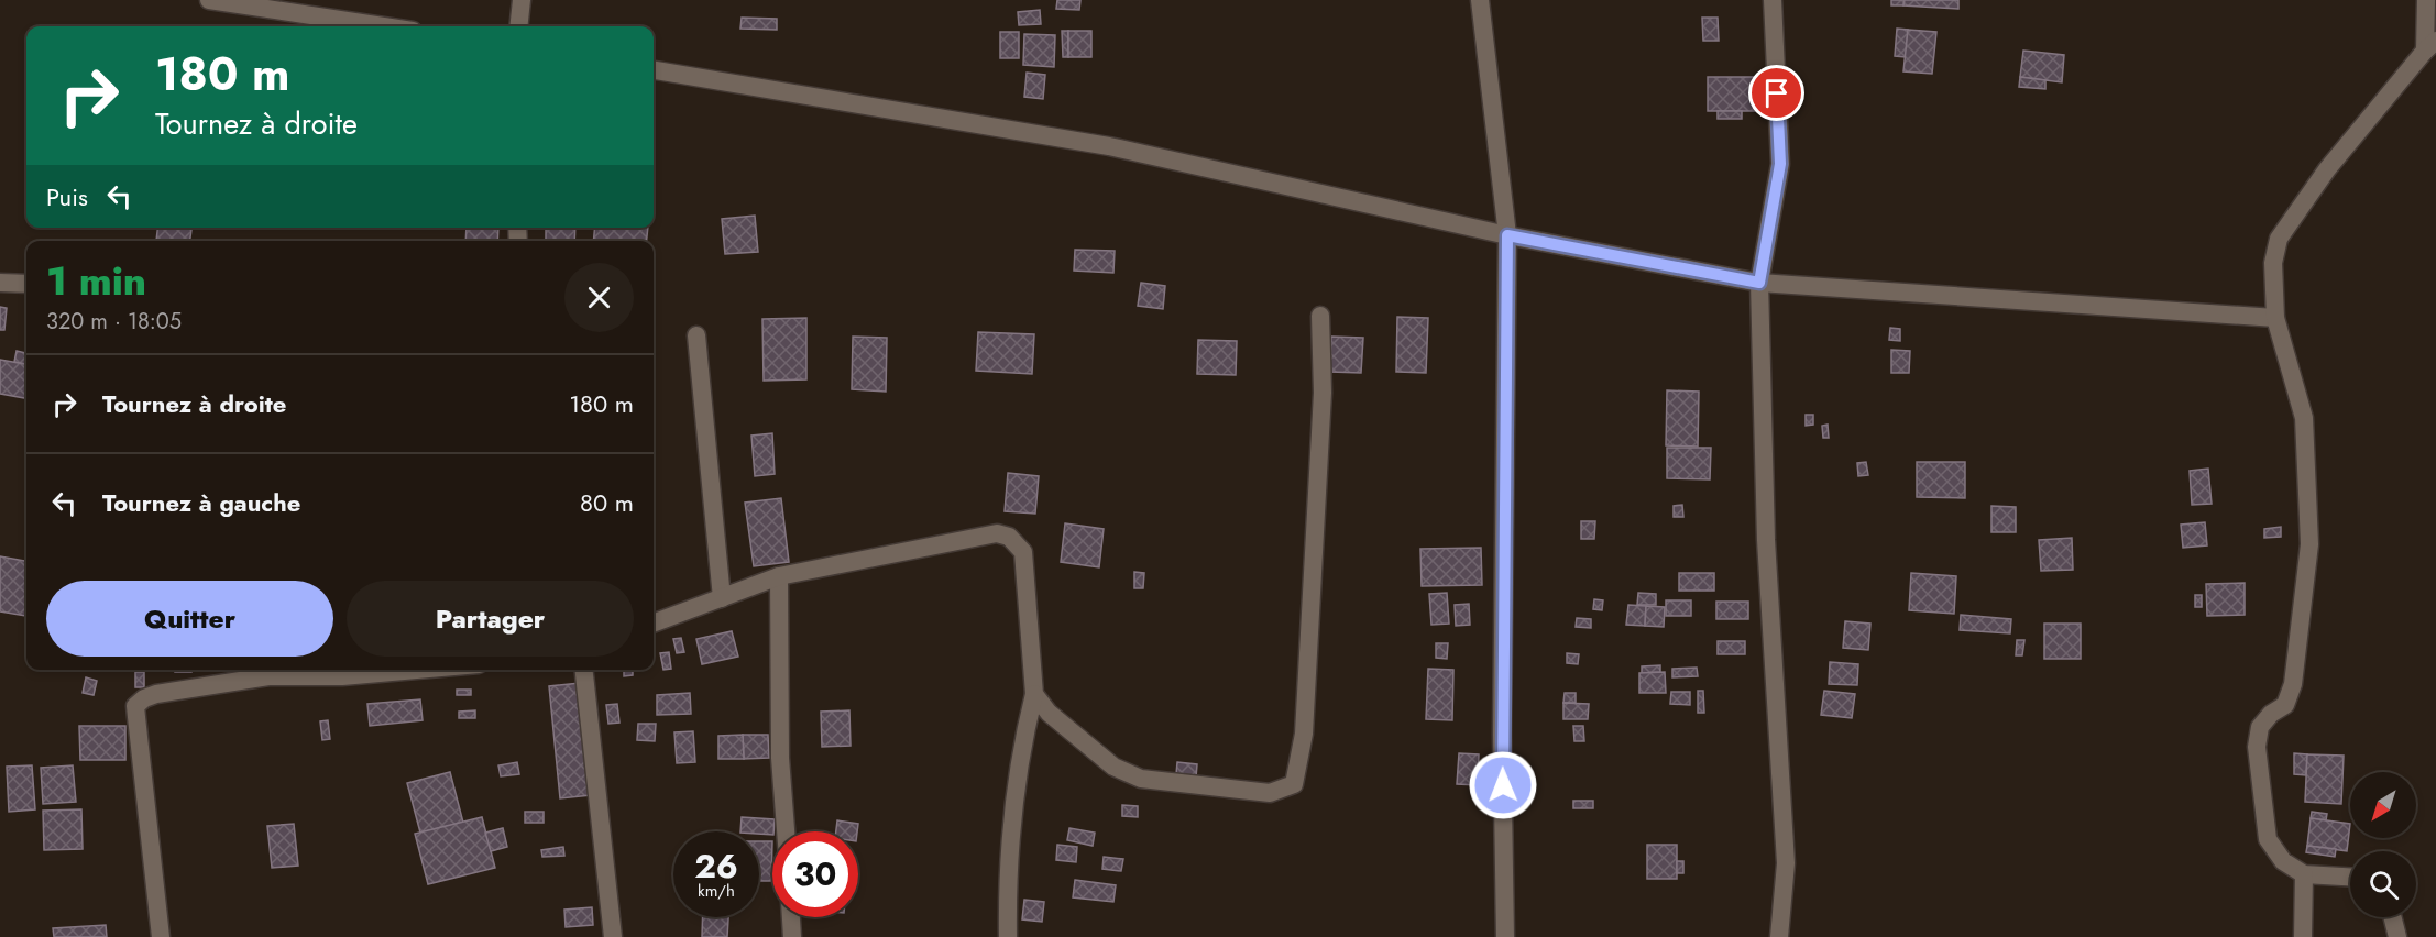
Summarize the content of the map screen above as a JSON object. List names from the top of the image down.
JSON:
{
  "north": "bottom left",
  "page": {
    "turn": ["180 m", "Tournez à droite"],
    "then": "Puis",
    "heading": ["1 min", "320 m · 18:05"],
    "list": [
      {
        "name": "Tournez à droite",
        "value": "180 m"
      },
      {
        "name": "Tournez à gauche",
        "value": "80 m"
      }
    ],
    "buttons": ["Quitter", "Partager"],
    "speed": "26 km/h",
    "limit": "30"
  }
}
